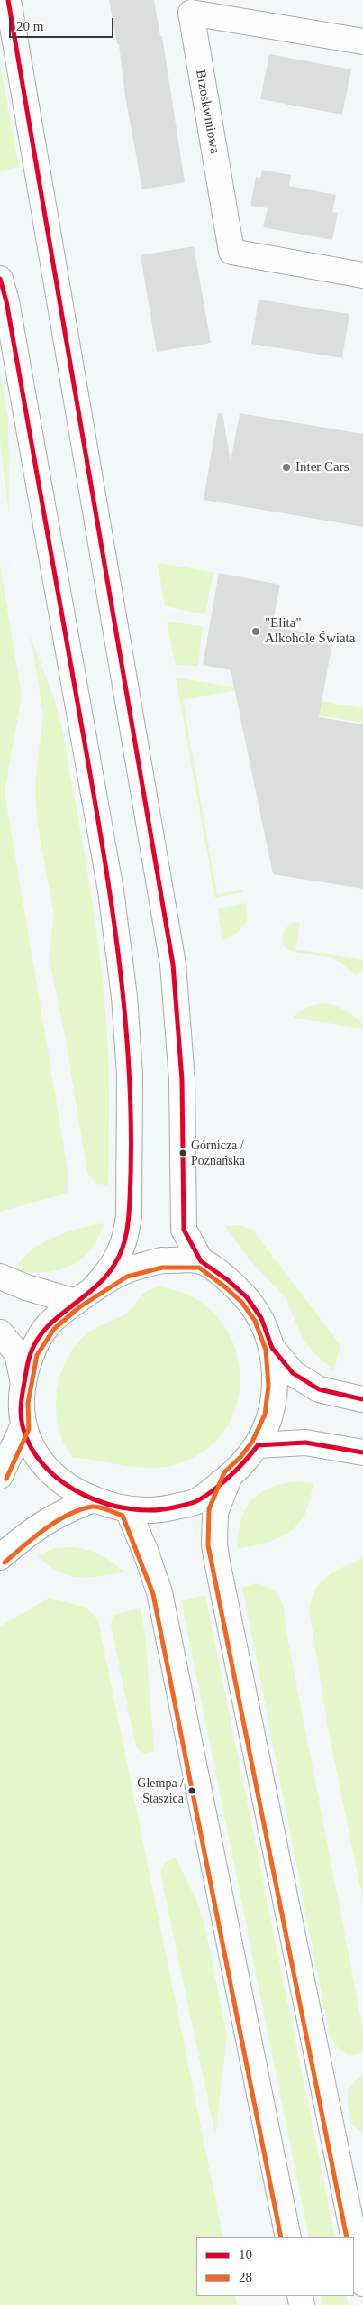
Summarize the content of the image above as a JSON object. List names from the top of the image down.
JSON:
{
  "streets": {
    "street": ["Brzoskwiniowa"]
  },
  "places": [
    "Inter Cars",
    "\"Elita\" Alkohole Świata",
    "Górnicza / Poznańska",
    "Glempa / Staszica"
  ],
  "lines": ["transit line 10", "transit line 28"],
  "legend": ["10", "28"],
  "scale_bar": "20 m"
}
